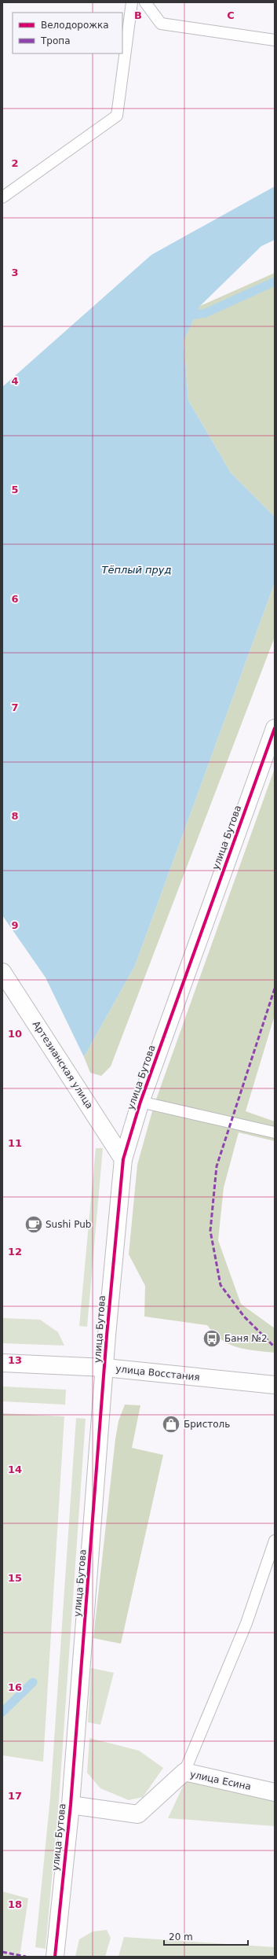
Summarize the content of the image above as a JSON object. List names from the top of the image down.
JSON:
{
  "streets": {
    "street": [
      "улица Бутова",
      "Артезианская улица",
      "улица Восстания",
      "улица Есина"
    ]
  },
  "crossings": [
    ["улица Бутова", "Артезианская улица"],
    ["улица Бутова", "улица Восстания"],
    ["улица Бутова", "улица Есина"]
  ],
  "water": ["Тёплый пруд"],
  "places": {
    "cafe": ["Sushi Pub"],
    "bus stop": ["Баня №2"],
    "shop": ["Бристоль"]
  },
  "legend": ["Велодорожка", "Тропа"],
  "scale_bar": "20 m",
  "grid": {
    "columns": ["B", "C"],
    "rows": [
      "2",
      "3",
      "4",
      "5",
      "6",
      "7",
      "8",
      "9",
      "10",
      "11",
      "12",
      "13",
      "14",
      "15",
      "16",
      "17",
      "18"
    ]
  }
}
